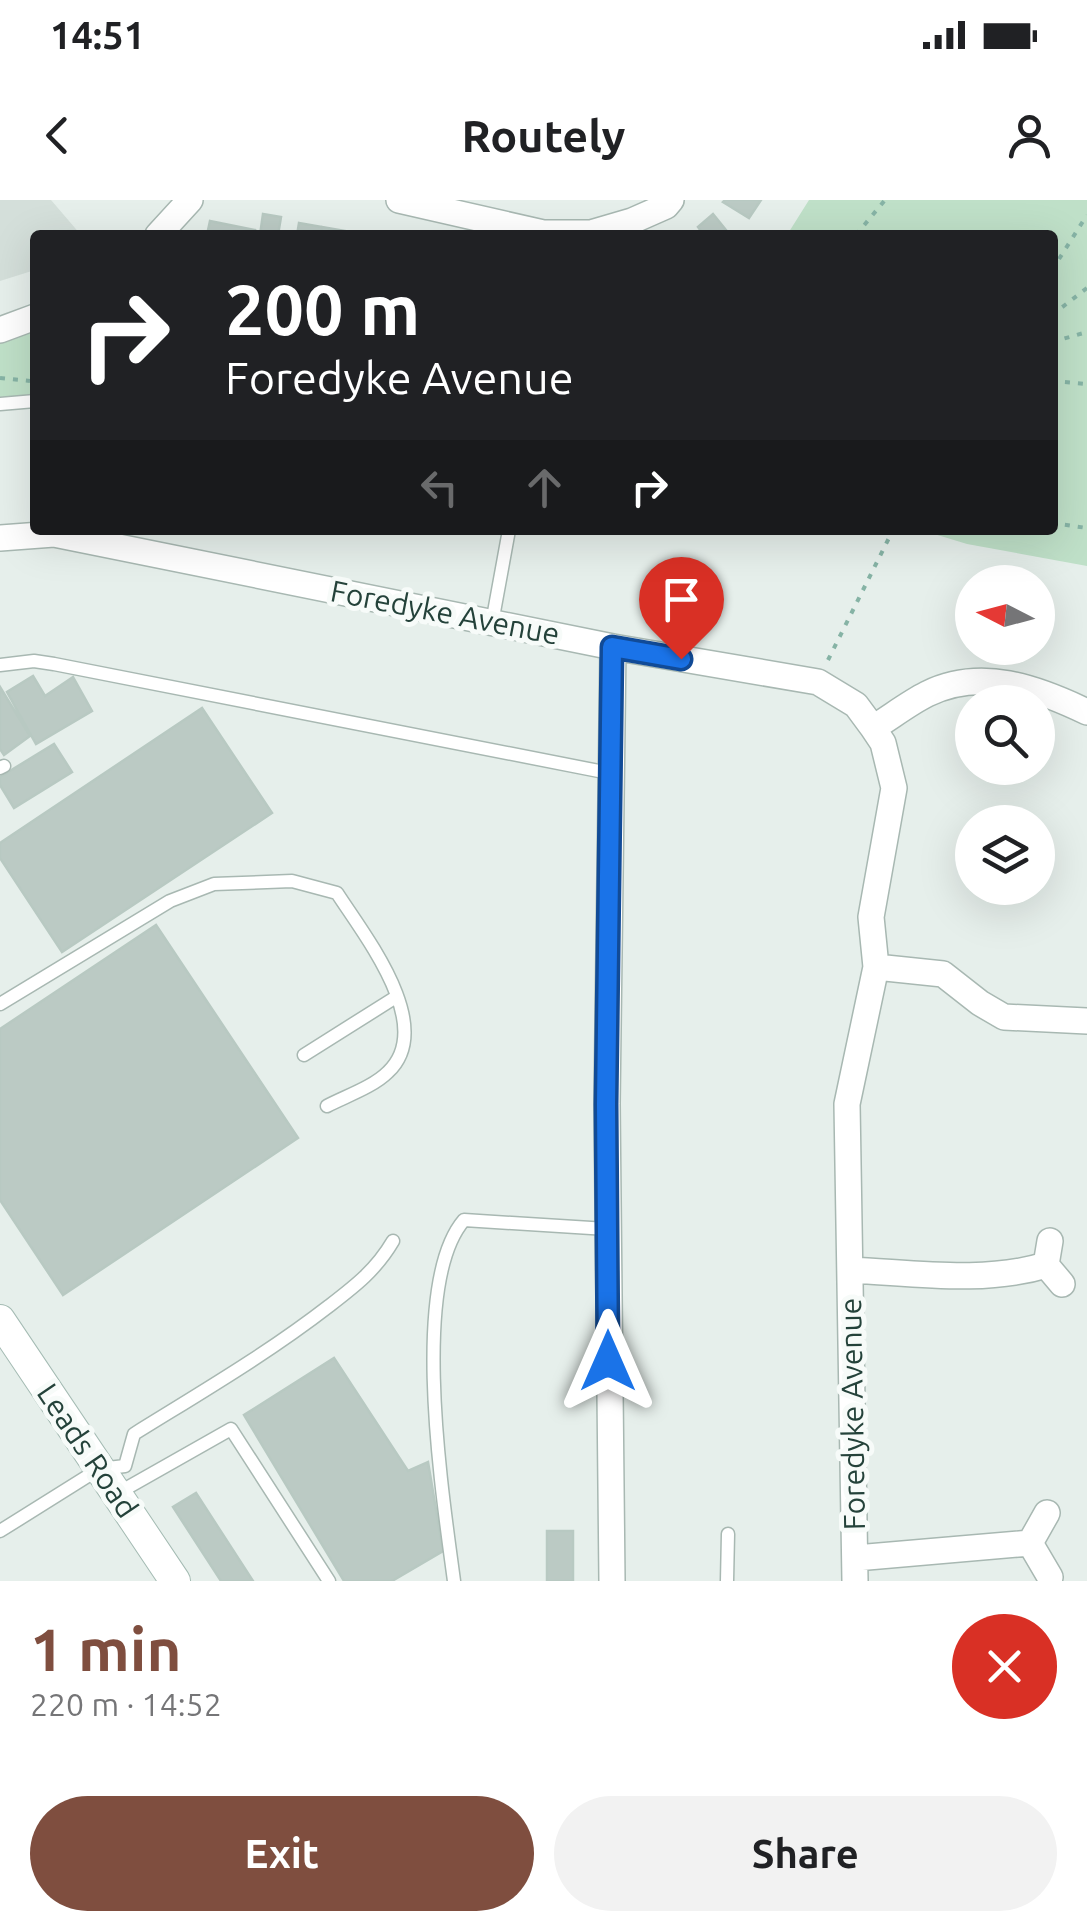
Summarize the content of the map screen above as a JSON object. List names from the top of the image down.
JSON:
{
  "streets": {
    "main road": ["Leads Road"],
    "street": ["Foredyke Avenue"]
  },
  "north": "left",
  "page": {
    "status": "14:51",
    "header": "Routely",
    "turn": ["200 m", "Foredyke Avenue"],
    "heading": ["1 min", "220 m · 14:52"],
    "buttons": ["Exit", "Share"]
  }
}
